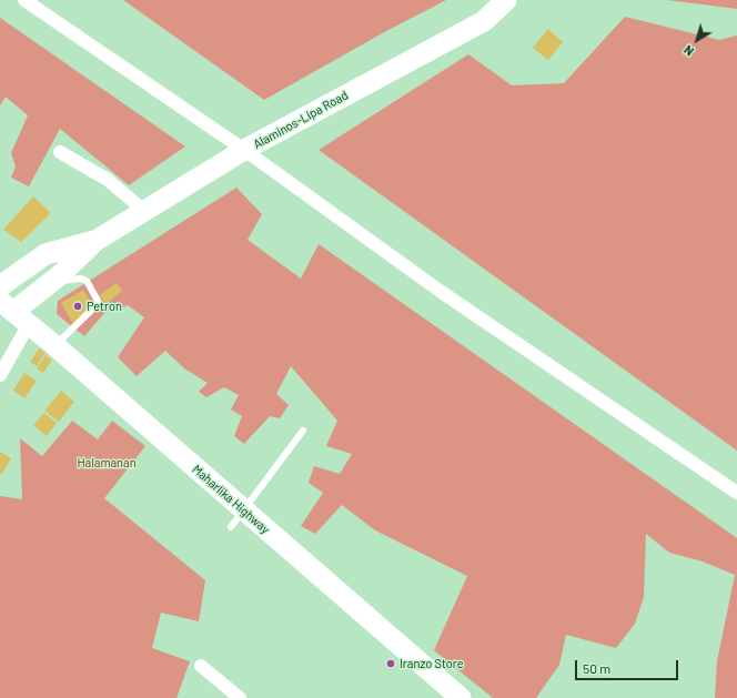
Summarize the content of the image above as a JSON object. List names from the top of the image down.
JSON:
{
  "streets": {
    "main road": ["Alaminos-Lipa Road", "Maharlika Highway"]
  },
  "crossings": [
    ["Alaminos-Lipa Road", "Maharlika Highway"]
  ],
  "parks": ["Halamanan"],
  "places": ["Petron", "Iranzo Store"],
  "scale_bar": "50 m",
  "north": "bottom left"
}
